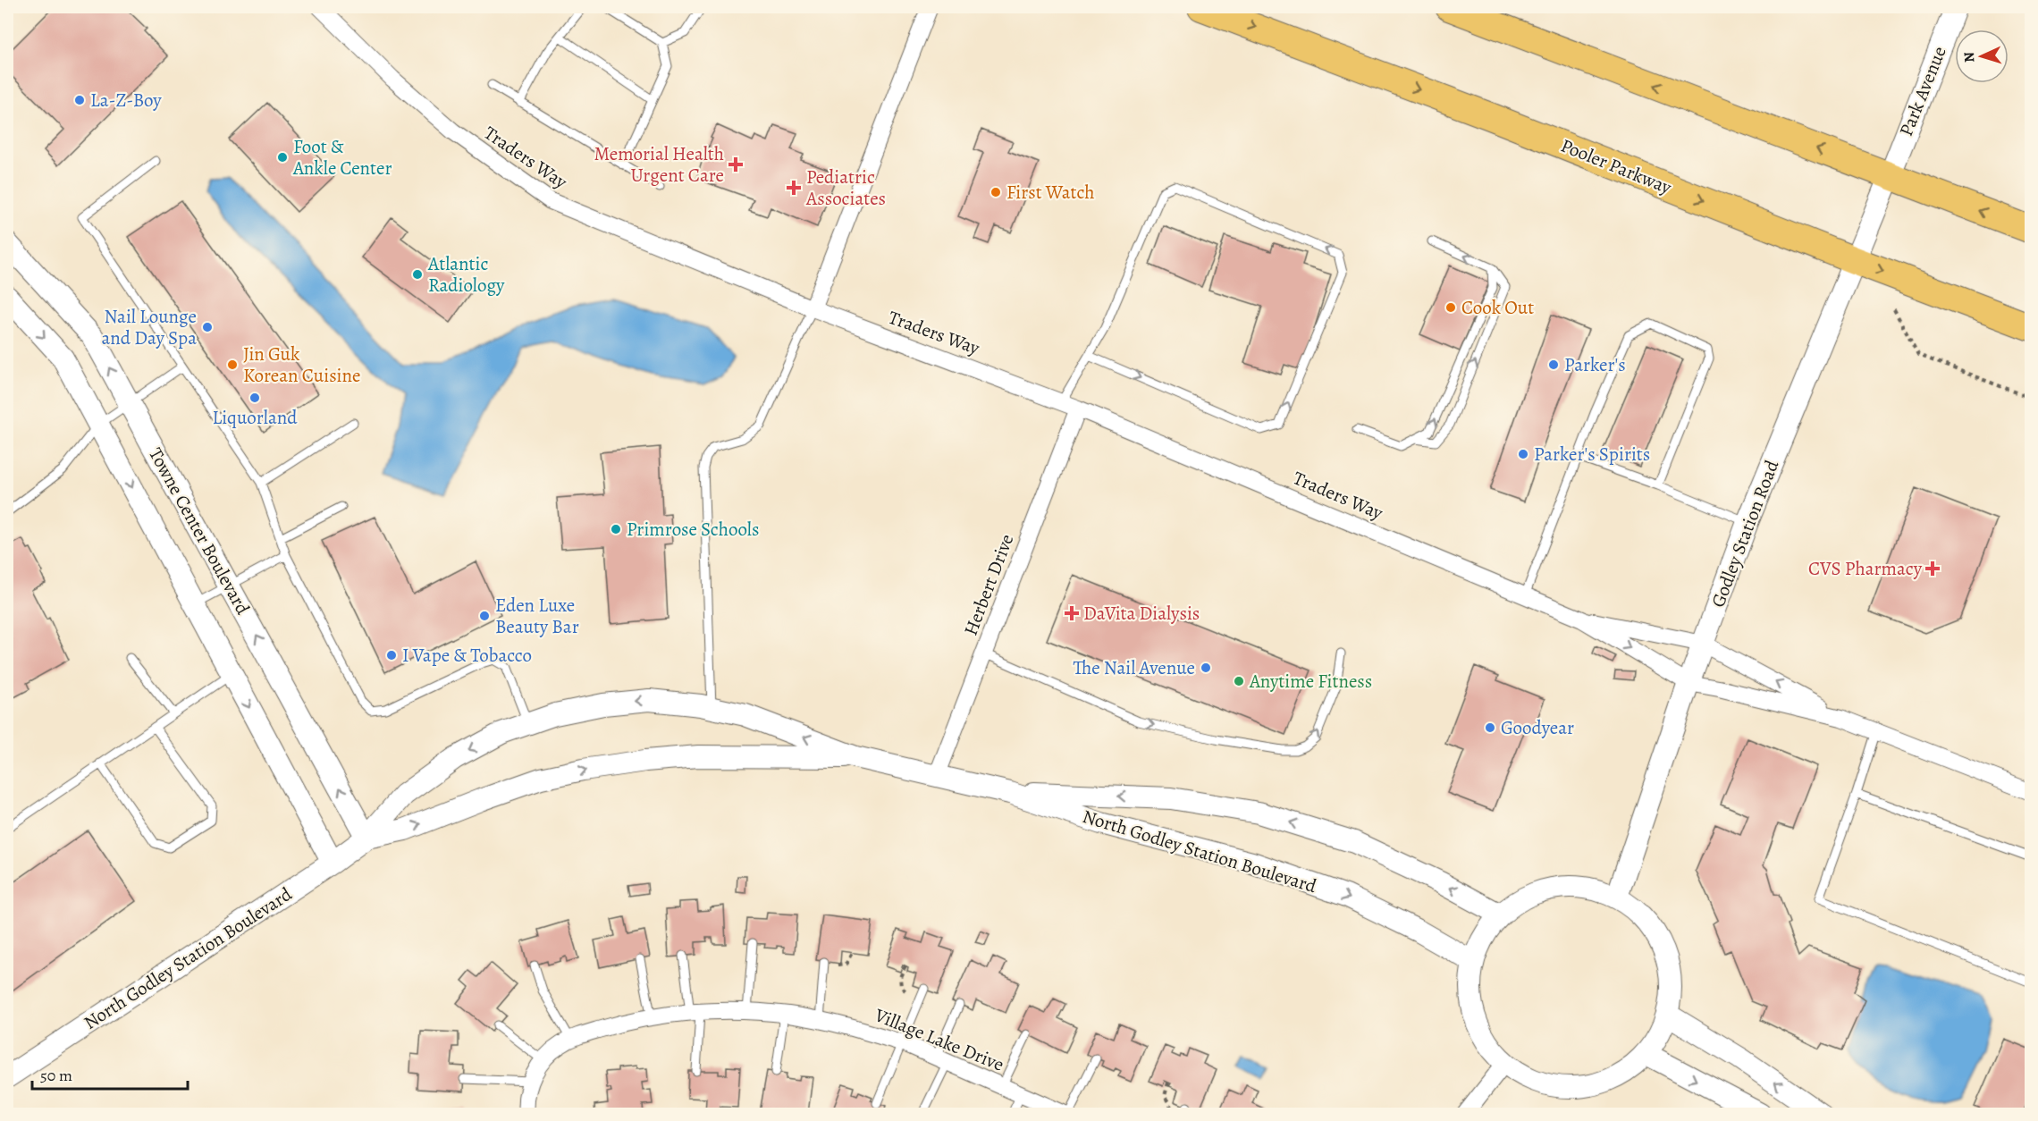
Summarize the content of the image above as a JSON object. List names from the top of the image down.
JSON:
{
  "streets": {
    "main road": ["Pooler Parkway"],
    "street": [
      "Park Avenue",
      "Traders Way",
      "Towne Center Boulevard",
      "Godley Station Road",
      "Herbert Drive",
      "North Godley Station Boulevard",
      "Village Lake Drive"
    ]
  },
  "crossings": [
    ["Park Avenue", "Godley Station Road"],
    ["Traders Way", "Godley Station Road"],
    ["Traders Way", "Herbert Drive"],
    ["Pooler Parkway", "Godley Station Road"],
    ["Towne Center Boulevard", "North Godley Station Boulevard"],
    ["Herbert Drive", "North Godley Station Boulevard"]
  ],
  "places": {
    "other": [
      "La-Z-Boy",
      "Foot & Ankle Center",
      "First Watch",
      "Atlantic Radiology",
      "Cook Out",
      "Nail Lounge and Day Spa",
      "Jin Guk Korean Cuisine",
      "Parker's",
      "Liquorland",
      "Parker's Spirits",
      "Primrose Schools",
      "Eden Luxe Beauty Bar",
      "I Vape & Tobacco",
      "The Nail Avenue",
      "Anytime Fitness",
      "Goodyear"
    ],
    "health": [
      "Memorial Health Urgent Care",
      "Pediatric Associates",
      "CVS Pharmacy",
      "DaVita Dialysis"
    ]
  },
  "scale_bar": "50 m",
  "north": "left"
}
